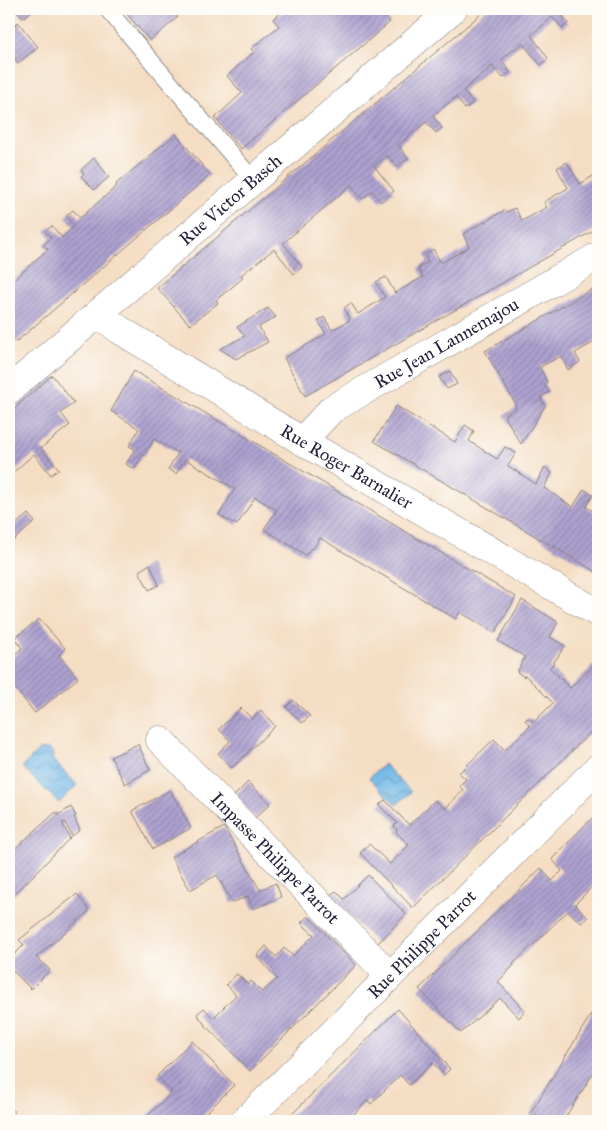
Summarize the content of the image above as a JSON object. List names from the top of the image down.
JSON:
{
  "streets": {
    "street": [
      "Rue Victor Basch",
      "Rue Jean Lannemajou",
      "Rue Roger Barnalier",
      "Impasse Philippe Parrot",
      "Rue Philippe Parrot"
    ]
  },
  "crossings": [
    ["Rue Victor Basch", "Rue Roger Barnalier"],
    ["Rue Jean Lannemajou", "Rue Roger Barnalier"],
    ["Impasse Philippe Parrot", "Rue Philippe Parrot"]
  ]
}
